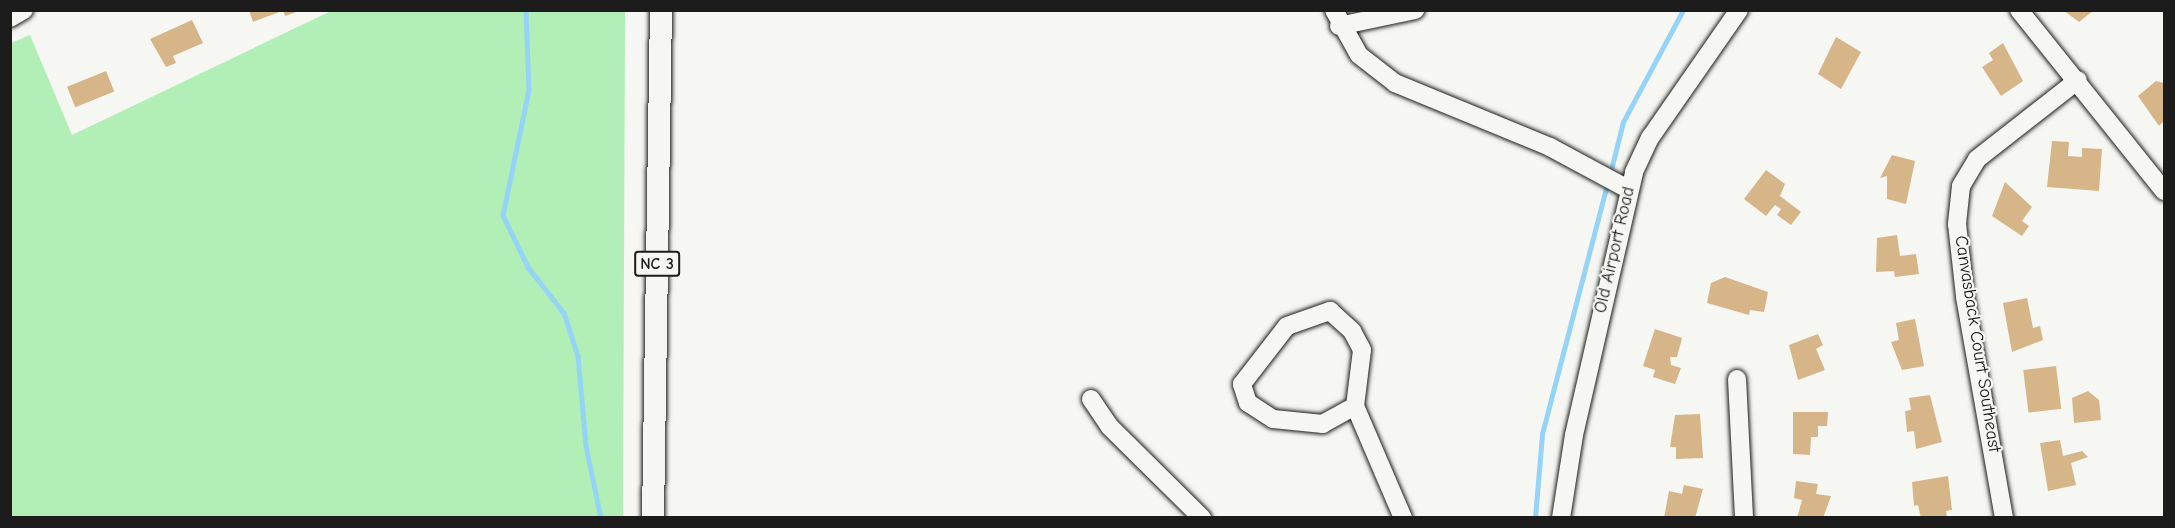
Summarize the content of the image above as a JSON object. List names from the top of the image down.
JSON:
{
  "streets": {
    "main road": ["NC 3"],
    "street": ["Old Airport Road", "Canvasback Court Southeast"]
  }
}
